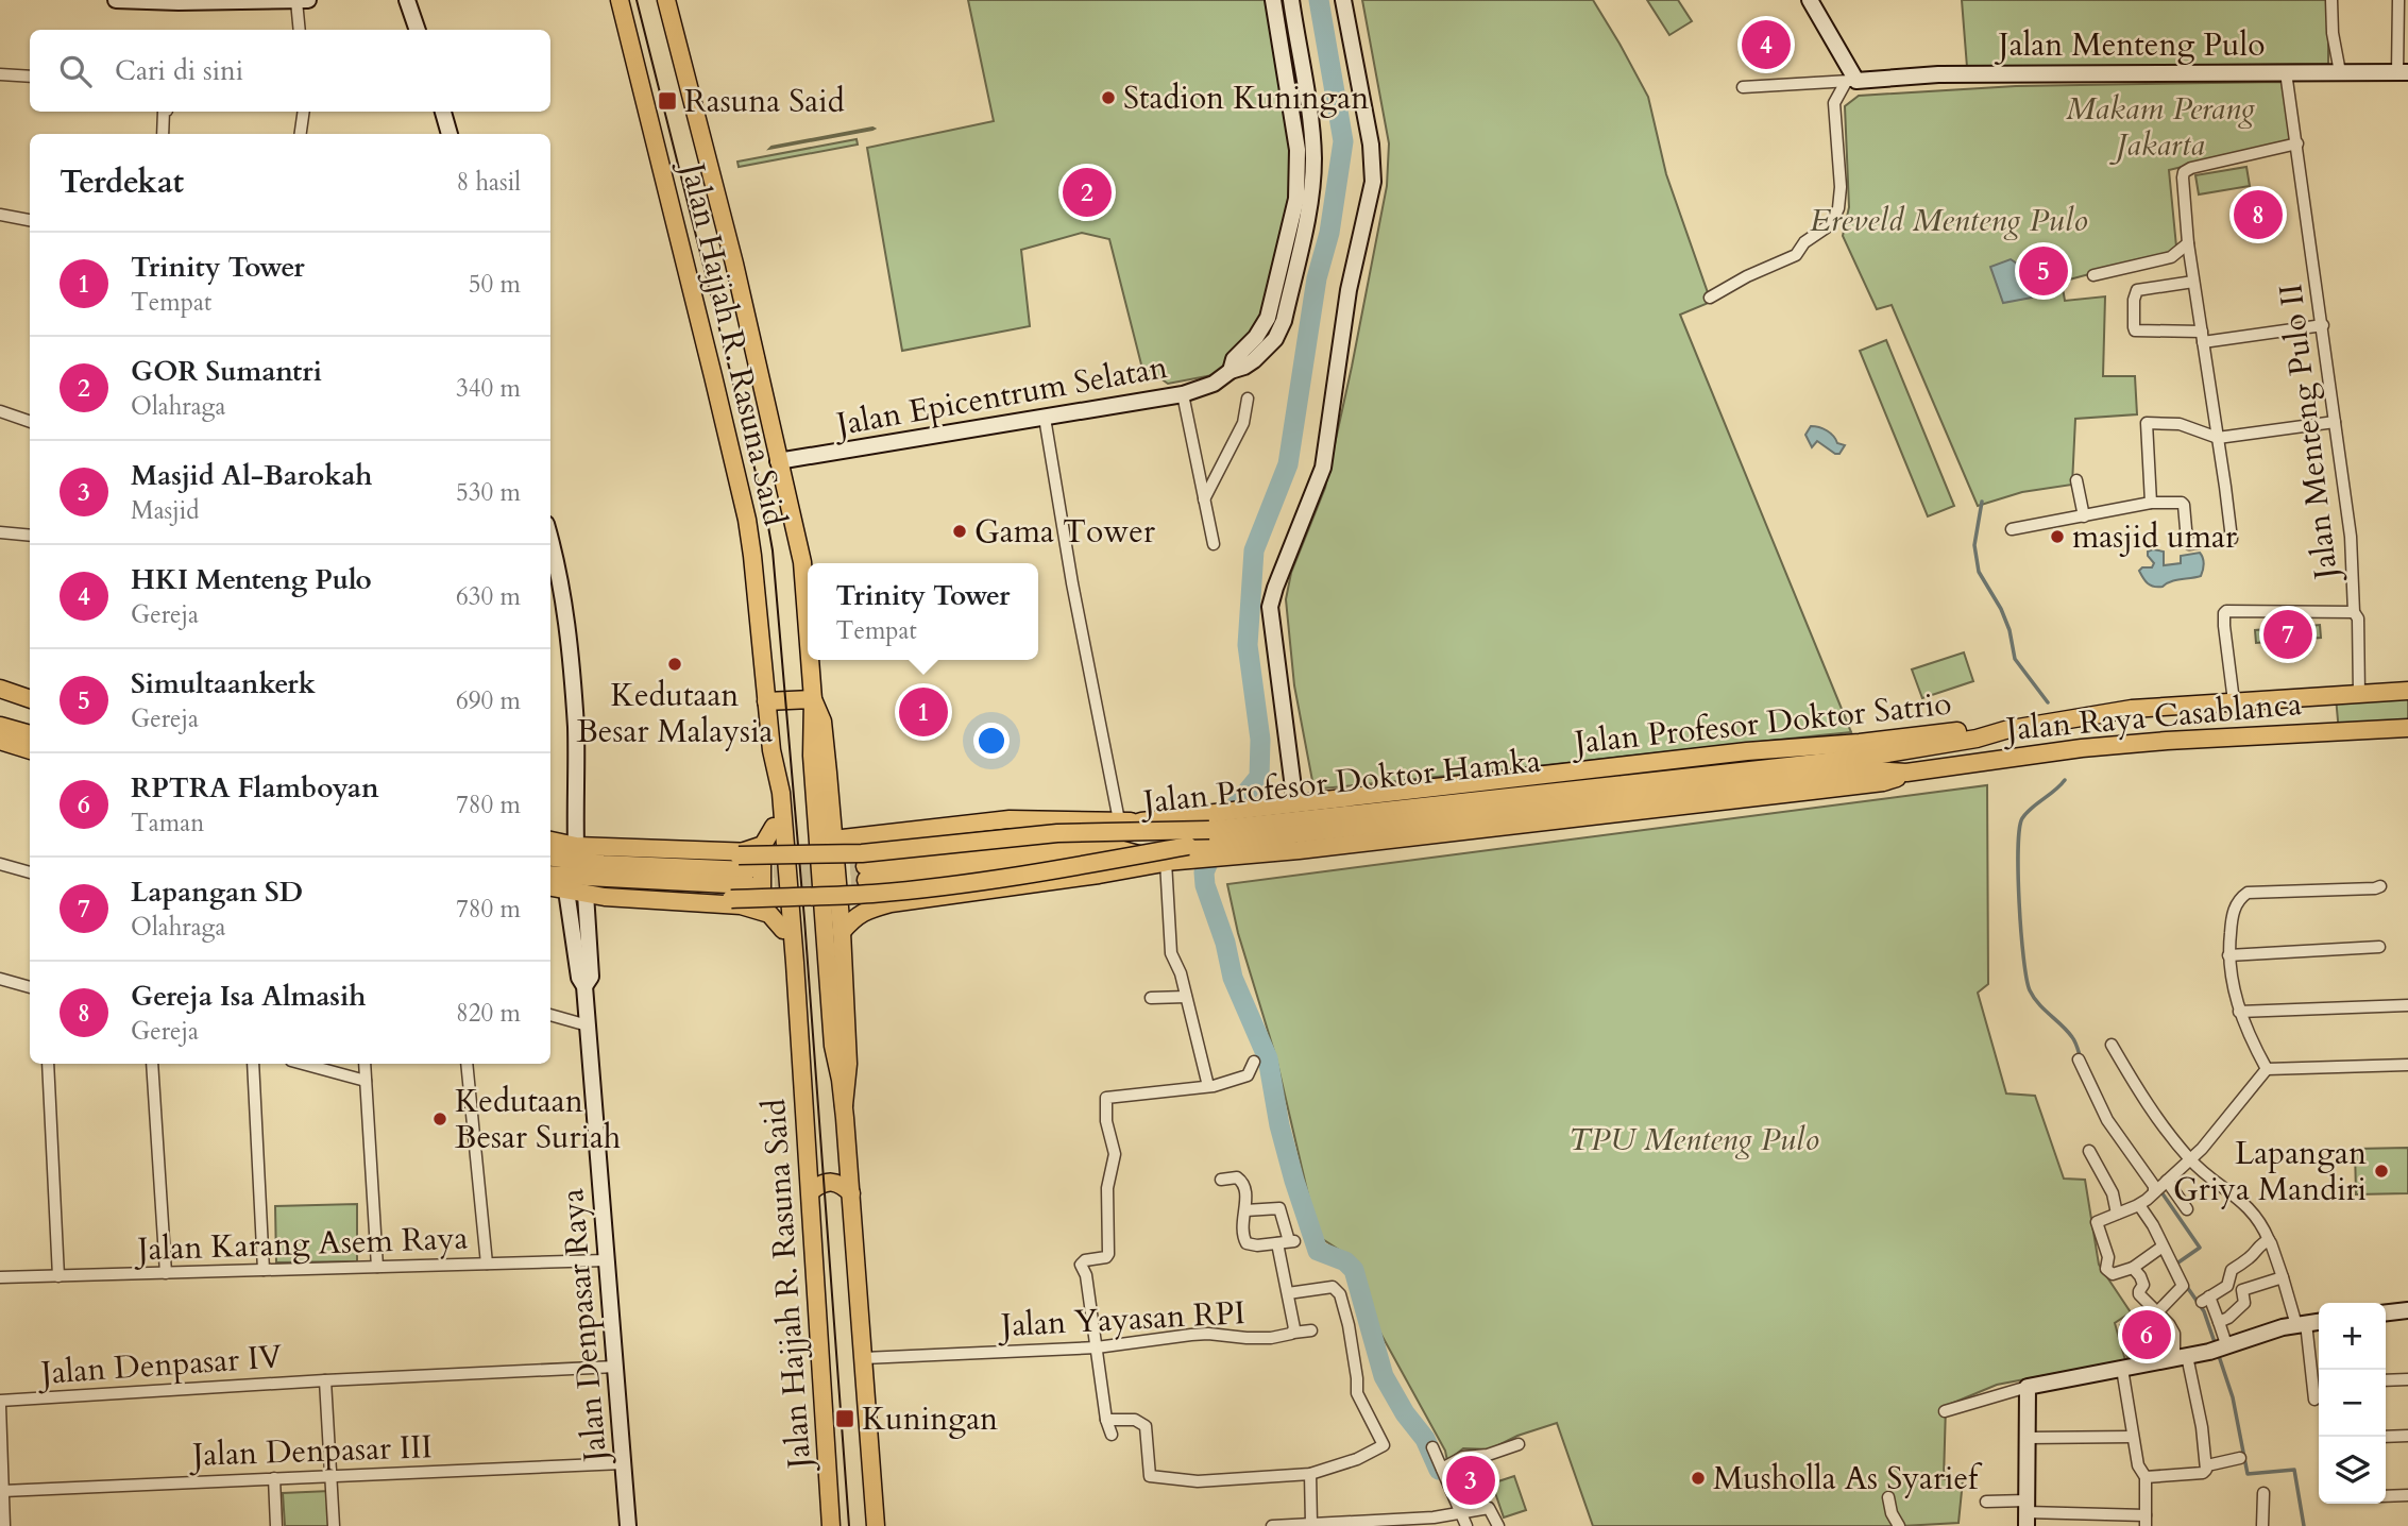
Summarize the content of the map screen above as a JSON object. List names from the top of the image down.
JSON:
{
  "streets": {
    "main road": [
      "Jalan Hajjah R. Rasuna Said",
      "Jalan Raya Casablanca",
      "Jalan Profesor Doktor Satrio",
      "Jalan Profesor Doktor Hamka"
    ],
    "street": [
      "Jalan Menteng Pulo",
      "Jalan Epicentrum Selatan",
      "Jalan Menteng Pulo II",
      "Jalan Karang Asem Raya",
      "Jalan Yayasan RPI",
      "Jalan Denpasar Raya",
      "Jalan Denpasar IV",
      "Jalan Denpasar III"
    ]
  },
  "crossings": [
    ["Jalan Menteng Pulo", "Jalan Menteng Pulo II"],
    ["Jalan Hajjah R. Rasuna Said", "Jalan Epicentrum Selatan"],
    ["Jalan Hajjah R. Rasuna Said", "Jalan Yayasan RPI"],
    ["Jalan Menteng Pulo II", "Jalan Raya Casablanca"],
    ["Jalan Raya Casablanca", "Jalan Profesor Doktor Satrio"],
    ["Jalan Raya Casablanca", "Jalan Profesor Doktor Hamka"],
    ["Jalan Profesor Doktor Satrio", "Jalan Profesor Doktor Hamka"],
    ["Jalan Karang Asem Raya", "Jalan Denpasar Raya"],
    ["Jalan Denpasar Raya", "Jalan Denpasar IV"],
    ["Jalan Denpasar Raya", "Jalan Denpasar III"],
    ["Jalan Denpasar IV", "Jalan Denpasar III"]
  ],
  "parks": ["Makam Perang Jakarta", "Ereveld Menteng Pulo", "TPU Menteng Pulo"],
  "places": {
    "other": [
      "Stadion Kuningan",
      "Gama Tower",
      "masjid umar",
      "Kedutaan Besar Malaysia",
      "Kedutaan Besar Suriah",
      "Lapangan Griya Mandiri",
      "Musholla As Syarief"
    ],
    "transit": ["Rasuna Said", "Kuningan"]
  },
  "page": {
    "pins": [
      "4",
      "2",
      "8",
      "5",
      "7",
      "1",
      "6",
      "3"
    ],
    "search": "Cari di sini",
    "heading": ["Terdekat", "8 hasil"],
    "list": [
      {
        "mark": "1",
        "name": "Trinity Tower",
        "note": "Tempat",
        "value": "50 m"
      },
      {
        "mark": "2",
        "name": "GOR Sumantri",
        "note": "Olahraga",
        "value": "340 m"
      },
      {
        "mark": "3",
        "name": "Masjid Al-Barokah",
        "note": "Masjid",
        "value": "530 m"
      },
      {
        "mark": "4",
        "name": "HKI Menteng Pulo",
        "note": "Gereja",
        "value": "630 m"
      },
      {
        "mark": "5",
        "name": "Simultaankerk",
        "note": "Gereja",
        "value": "690 m"
      },
      {
        "mark": "6",
        "name": "RPTRA Flamboyan",
        "note": "Taman",
        "value": "780 m"
      },
      {
        "mark": "7",
        "name": "Lapangan SD",
        "note": "Olahraga",
        "value": "780 m"
      },
      {
        "mark": "8",
        "name": "Gereja Isa Almasih",
        "note": "Gereja",
        "value": "820 m"
      }
    ],
    "popup": ["Trinity Tower", "Tempat"],
    "map_buttons": ["+", "−"]
  }
}
